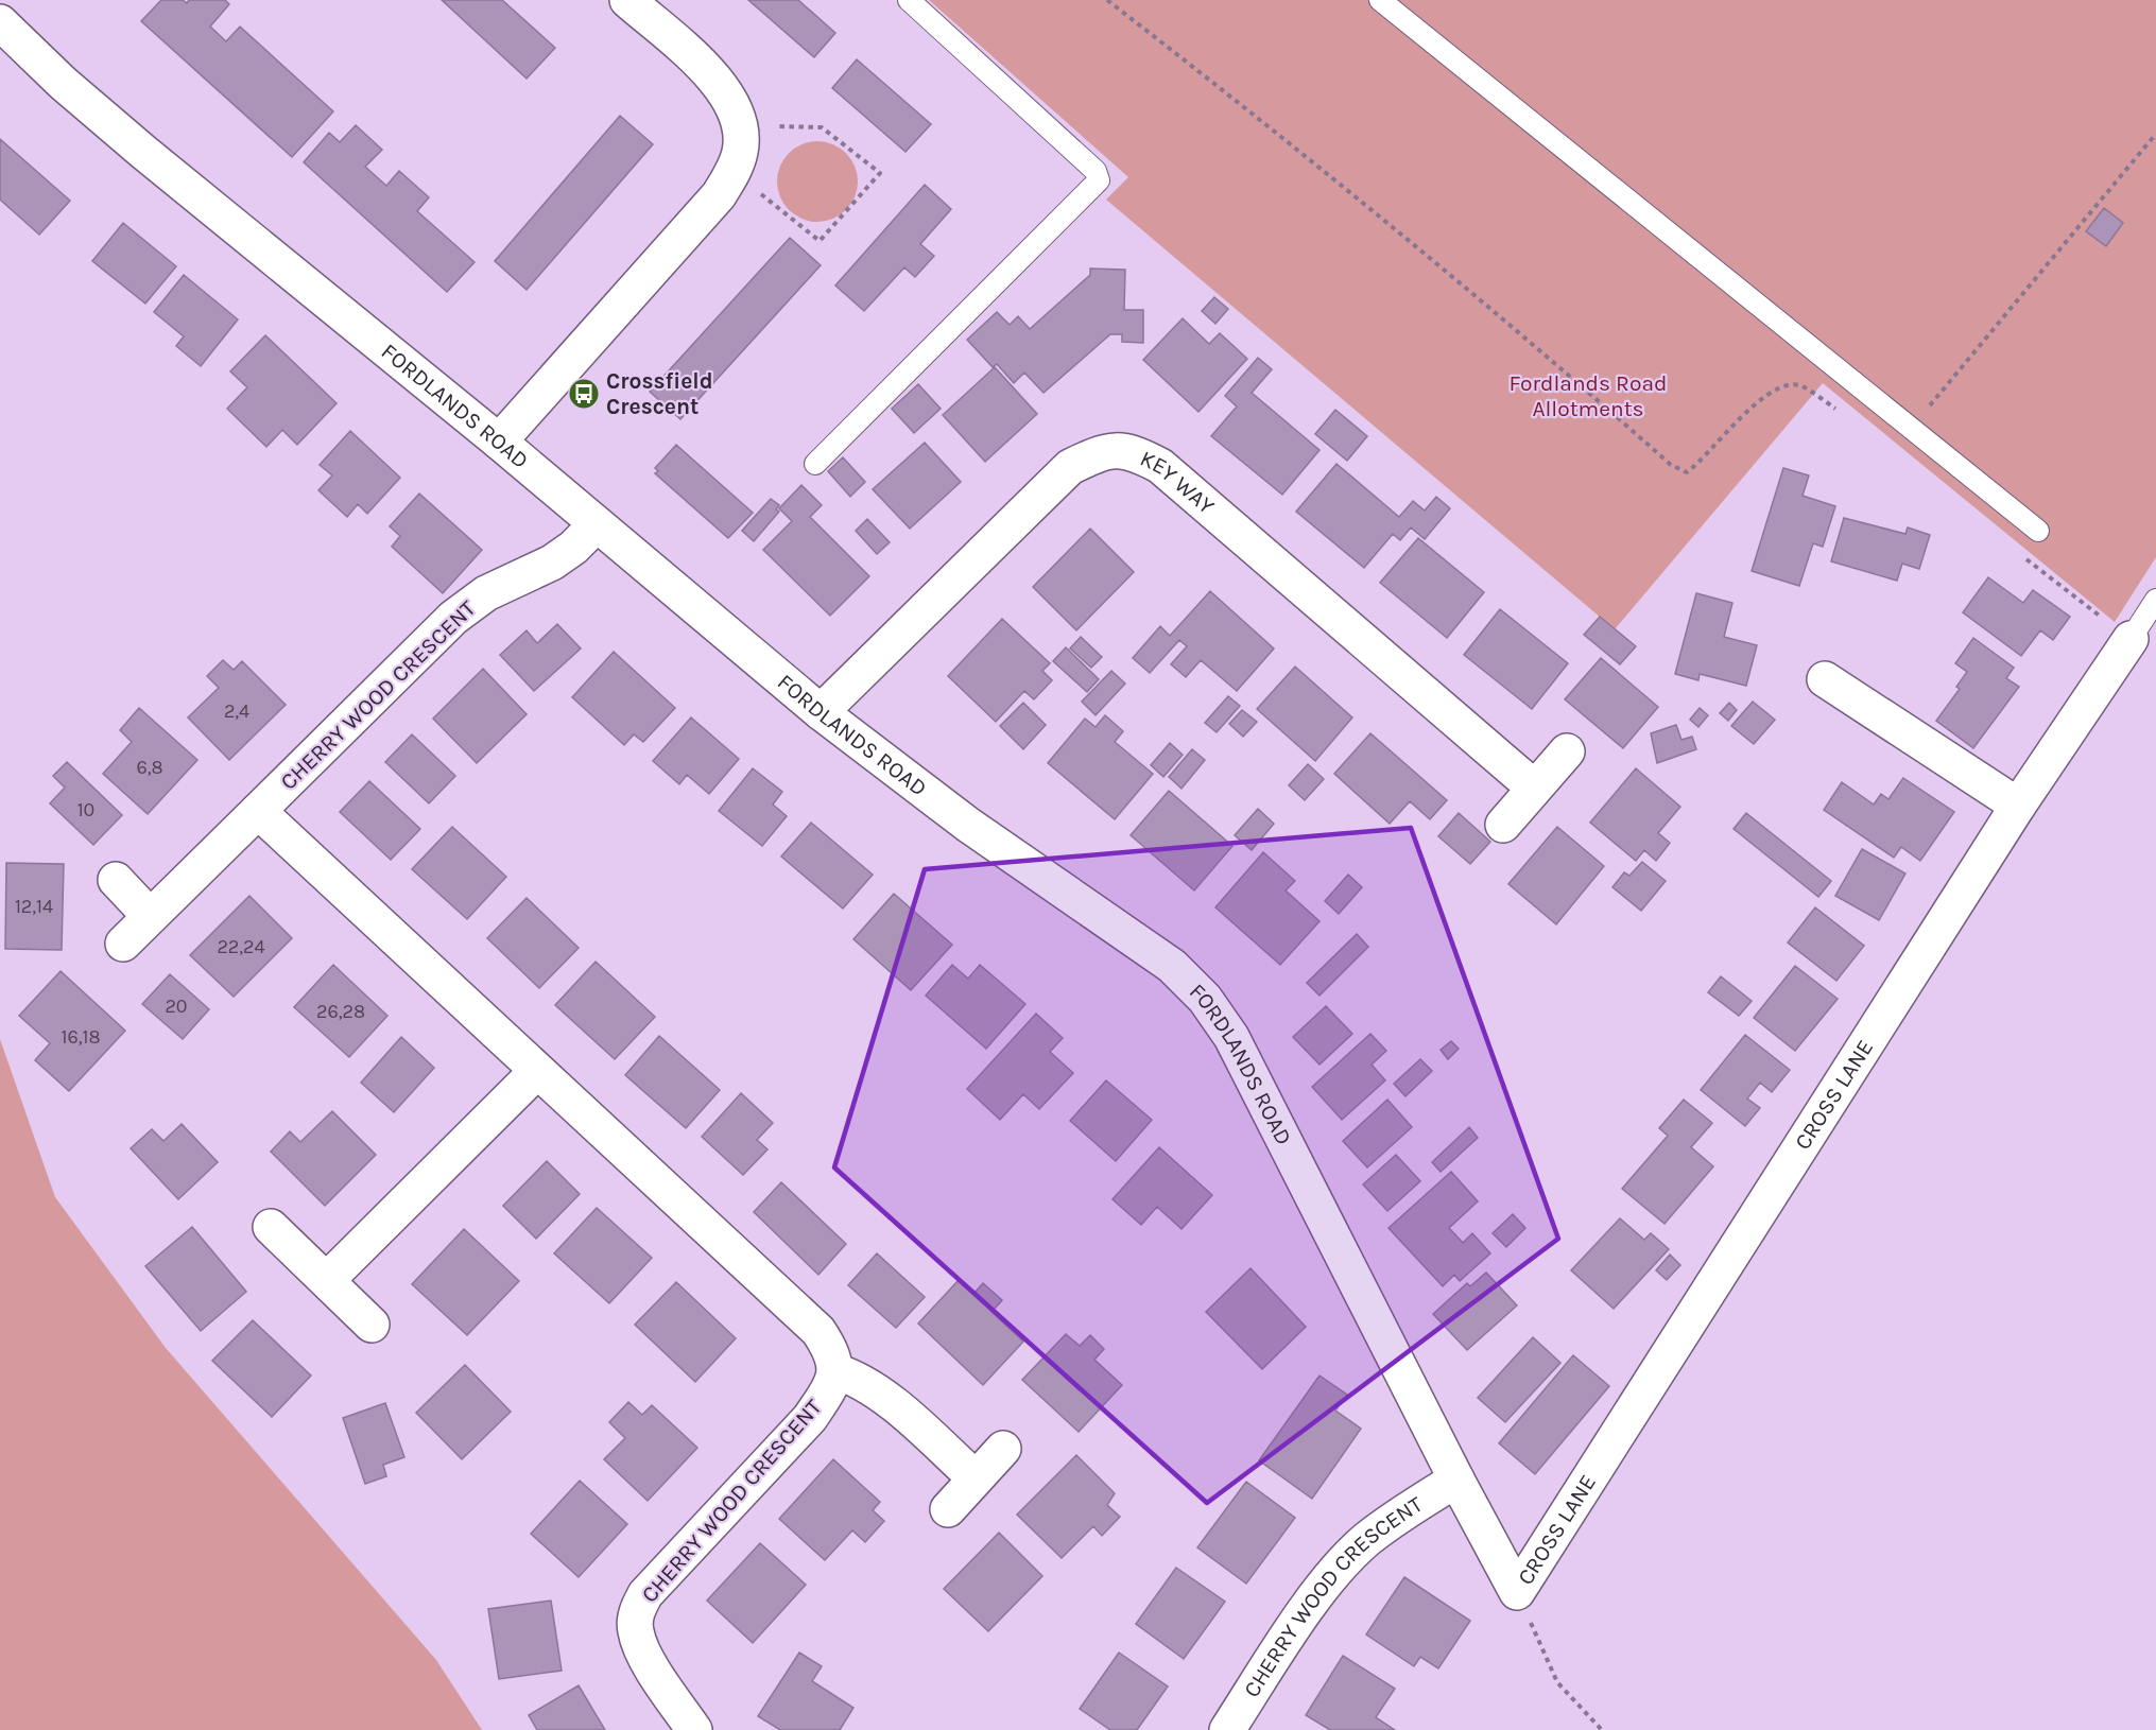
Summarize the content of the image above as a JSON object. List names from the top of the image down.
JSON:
{
  "streets": {
    "street": [
      "FORDLANDS ROAD",
      "KEY WAY",
      "CHERRY WOOD CRESCENT",
      "CROSS LANE"
    ]
  },
  "crossings": [
    ["FORDLANDS ROAD", "KEY WAY"],
    ["FORDLANDS ROAD", "CHERRY WOOD CRESCENT"],
    ["FORDLANDS ROAD", "CROSS LANE"]
  ],
  "parks": ["Fordlands Road Allotments"],
  "places": {
    "bus stop": ["Crossfield Crescent"]
  },
  "house_numbers": [
    "2,4",
    "6,8",
    "10",
    "12,14",
    "22,24",
    "20",
    "26,28",
    "16,18"
  ]
}
